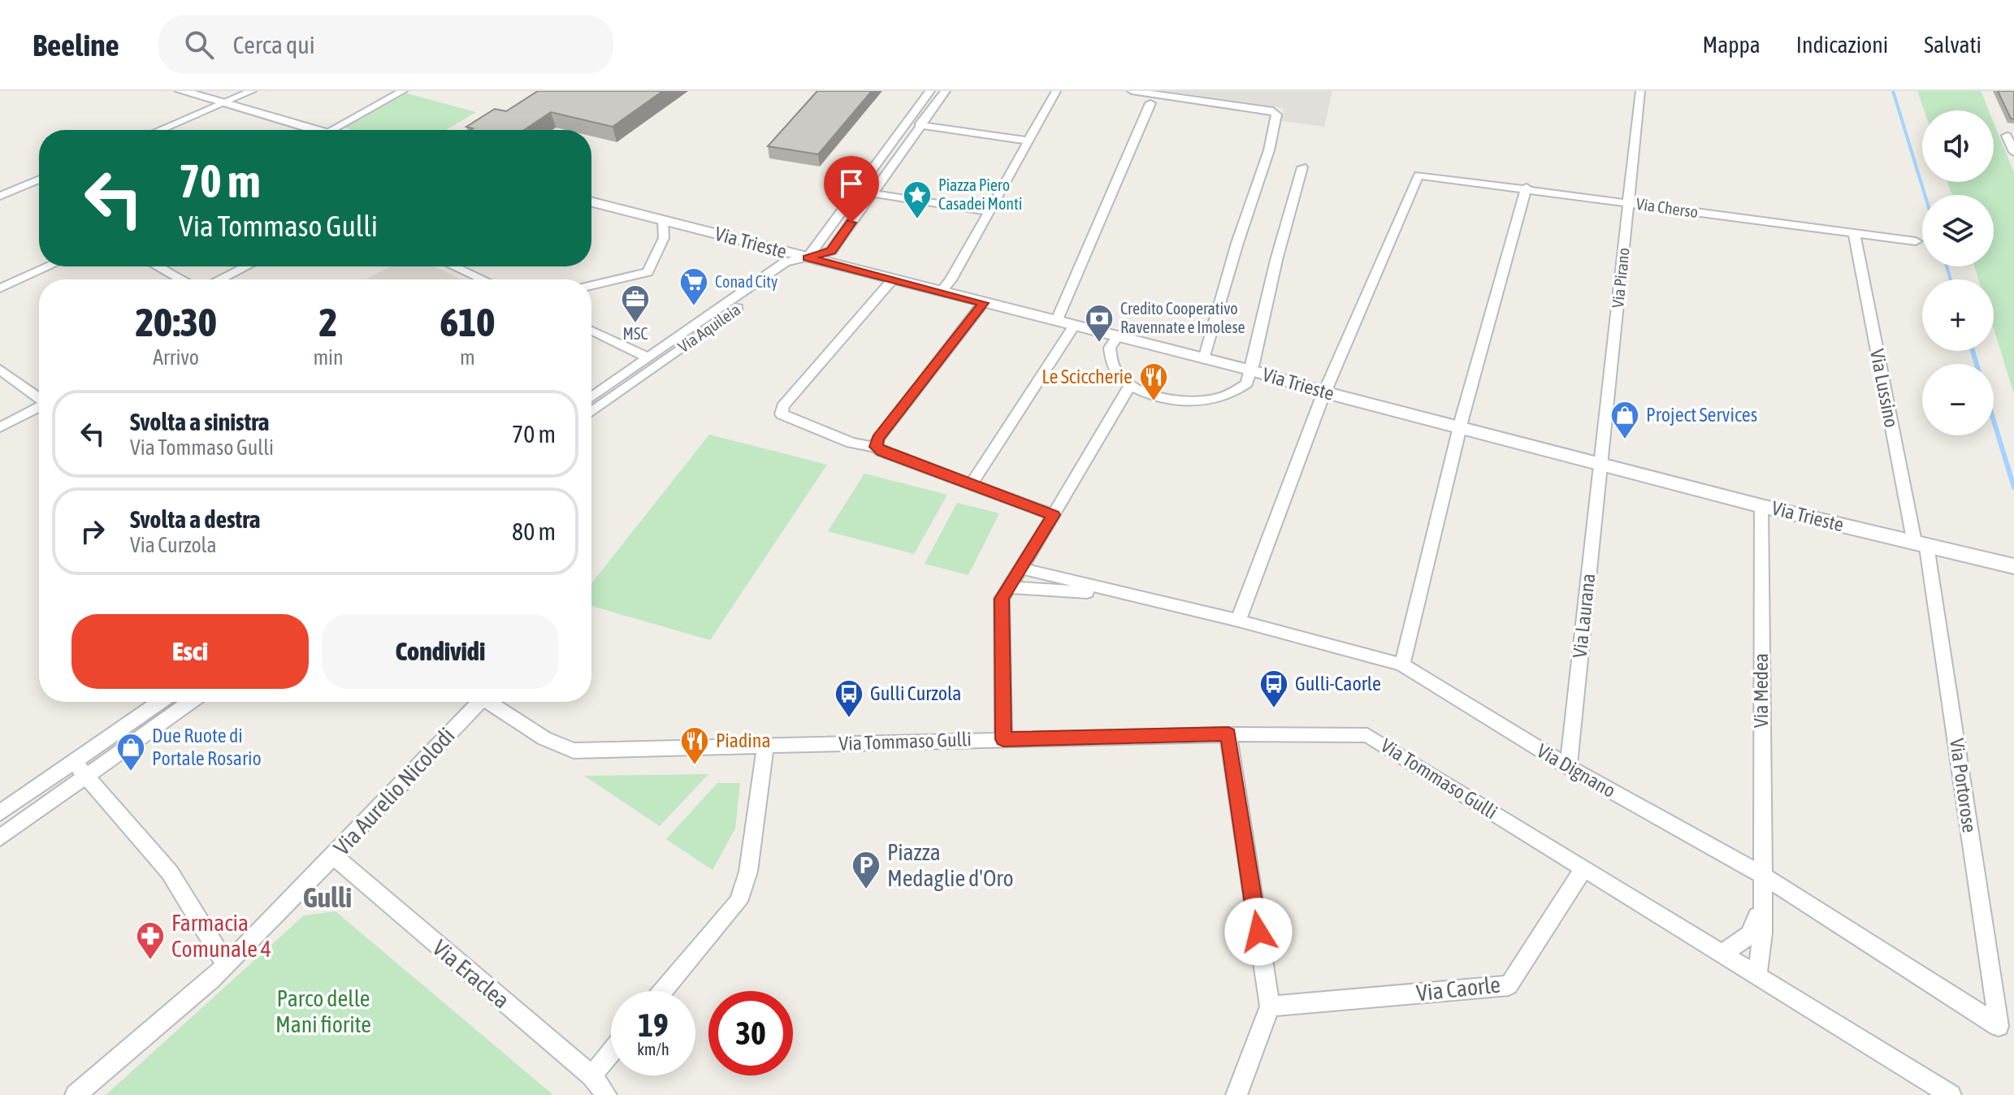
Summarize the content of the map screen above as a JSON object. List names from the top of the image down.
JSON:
{
  "streets": {
    "street": [
      "Via Cherso",
      "Via Trieste",
      "Via Pirano",
      "Via Aquileia",
      "Via Lussino",
      "Via Laurana",
      "Via Medea",
      "Via Tommaso Gulli",
      "Via Dignano",
      "Via Portorose",
      "Via Aurelio Nicolodi",
      "Via Eraclea",
      "Via Caorle"
    ]
  },
  "crossings": [
    ["Via Cherso", "Via Trieste"],
    ["Via Cherso", "Via Pirano"],
    ["Via Cherso", "Via Lussino"],
    ["Via Trieste", "Via Pirano"],
    ["Via Trieste", "Via Aquileia"],
    ["Via Trieste", "Via Lussino"],
    ["Via Trieste", "Via Laurana"],
    ["Via Trieste", "Via Medea"],
    ["Via Trieste", "Via Portorose"],
    ["Via Pirano", "Via Laurana"],
    ["Via Lussino", "Via Portorose"],
    ["Via Laurana", "Via Dignano"],
    ["Via Medea", "Via Tommaso Gulli"],
    ["Via Medea", "Via Dignano"],
    ["Via Tommaso Gulli", "Via Caorle"],
    ["Via Dignano", "Via Portorose"],
    ["Via Aurelio Nicolodi", "Via Eraclea"]
  ],
  "districts": ["Gulli"],
  "parks": ["Parco delle Mani fiorite"],
  "places": {
    "place": ["Piazza Piero Casadei Monti"],
    "supermarket": ["Conad City"],
    "office": ["MSC"],
    "bank": ["Credito Cooperativo Ravennate e Imolese"],
    "restaurant": ["Le Sciccherie", "Piadina"],
    "shop": ["Project Services", "Due Ruote di Portale Rosario"],
    "bus stop": ["Gulli-Caorle", "Gulli Curzola"],
    "parking": ["Piazza Medaglie d'Oro"],
    "pharmacy": ["Farmacia Comunale 4"]
  },
  "page": {
    "header": "Beeline",
    "search": "Cerca qui",
    "nav": ["Mappa", "Indicazioni", "Salvati"],
    "map_buttons": ["+", "−"],
    "turn": ["70 m", "Via Tommaso Gulli"],
    "eta": [
      "20:30",
      "Arrivo",
      "2",
      "min",
      "610",
      "m"
    ],
    "list": [
      {
        "name": "Svolta a sinistra",
        "note": "Via Tommaso Gulli",
        "value": "70 m"
      },
      {
        "name": "Svolta a destra",
        "note": "Via Curzola",
        "value": "80 m"
      }
    ],
    "buttons": ["Esci", "Condividi"],
    "speed": "19 km/h",
    "limit": "30"
  }
}
